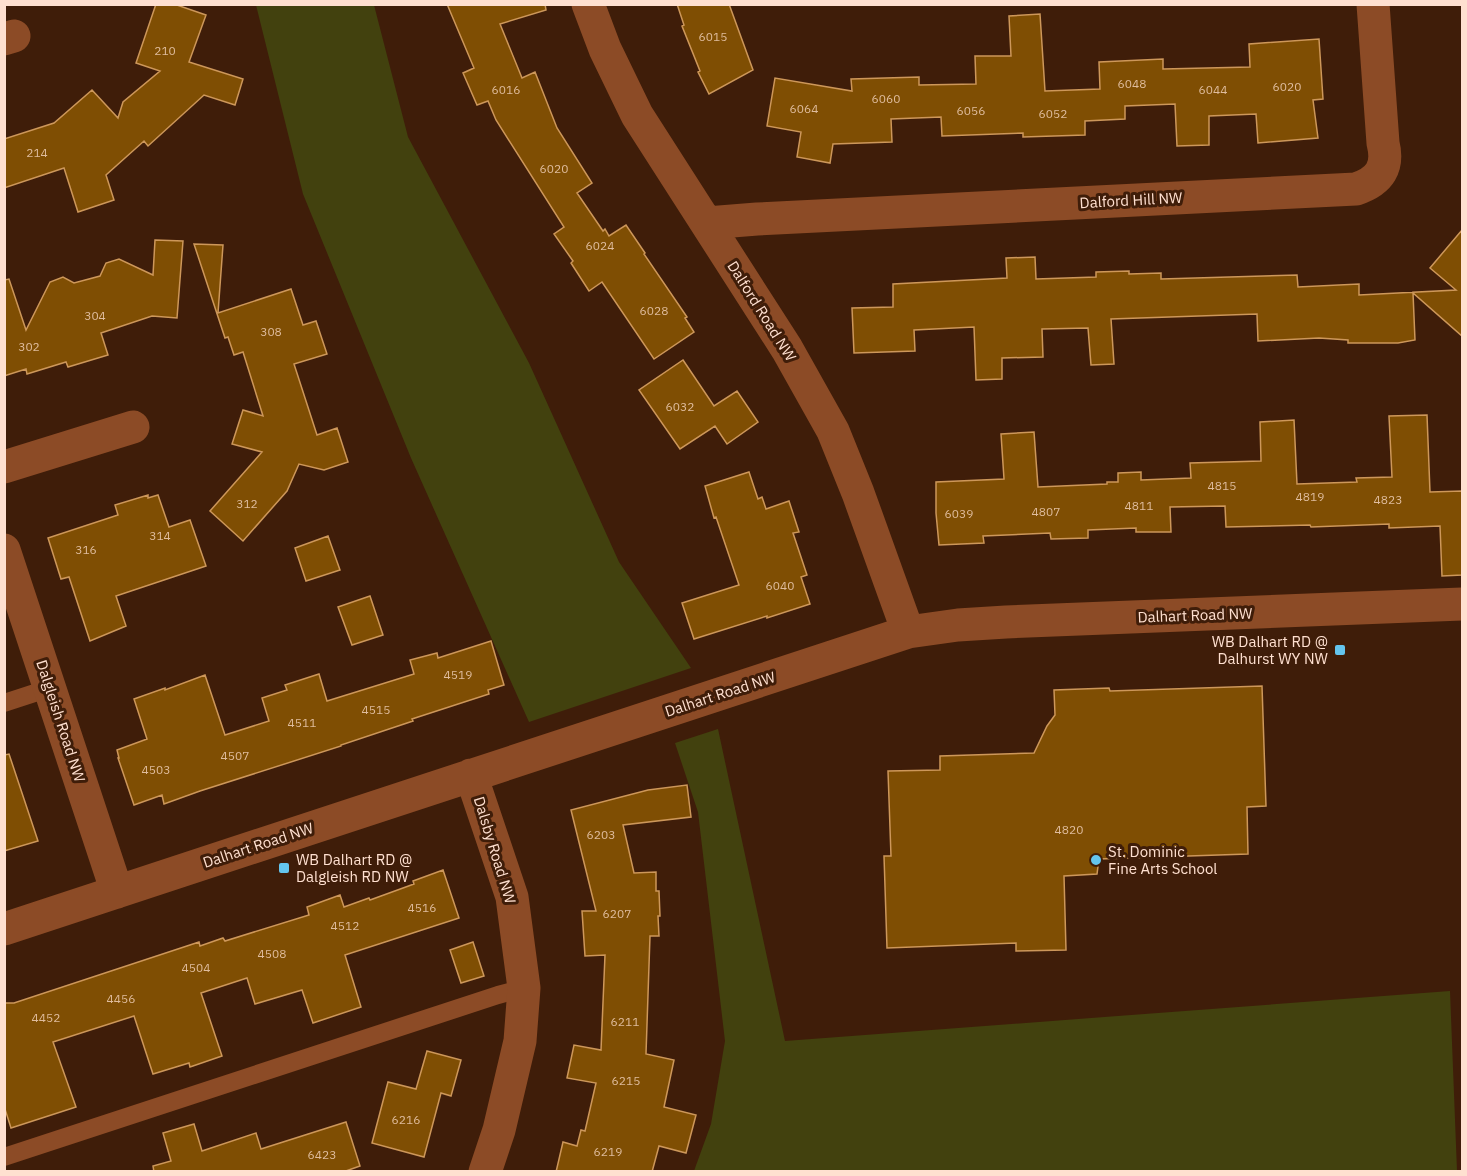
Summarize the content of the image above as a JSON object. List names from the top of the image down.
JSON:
{
  "streets": {
    "street": [
      "Dalford Hill NW",
      "Dalford Road NW",
      "Dalhart Road NW",
      "Dalgleish Road NW",
      "Dalsby Road NW"
    ]
  },
  "crossings": [
    ["Dalford Hill NW", "Dalford Road NW"],
    ["Dalford Road NW", "Dalhart Road NW"],
    ["Dalhart Road NW", "Dalgleish Road NW"],
    ["Dalhart Road NW", "Dalsby Road NW"]
  ],
  "places": {
    "transit": ["WB Dalhart RD @ Dalhurst WY NW", "WB Dalhart RD @ Dalgleish RD NW"],
    "other": ["St. Dominic Fine Arts School"]
  },
  "house_numbers": [
    "6015",
    "210",
    "6048",
    "6020",
    "6016",
    "6044",
    "6060",
    "6064",
    "6056",
    "6052",
    "214",
    "6020",
    "6024",
    "6028",
    "304",
    "308",
    "302",
    "6032",
    "4815",
    "4819",
    "4823",
    "312",
    "4811",
    "4807",
    "6039",
    "314",
    "316",
    "6040",
    "4519",
    "4515",
    "4511",
    "4507",
    "4503",
    "4820",
    "6203",
    "4516",
    "6207",
    "4512",
    "4508",
    "4504",
    "4456",
    "4452",
    "6211",
    "6215",
    "6216",
    "6219",
    "6423"
  ]
}
